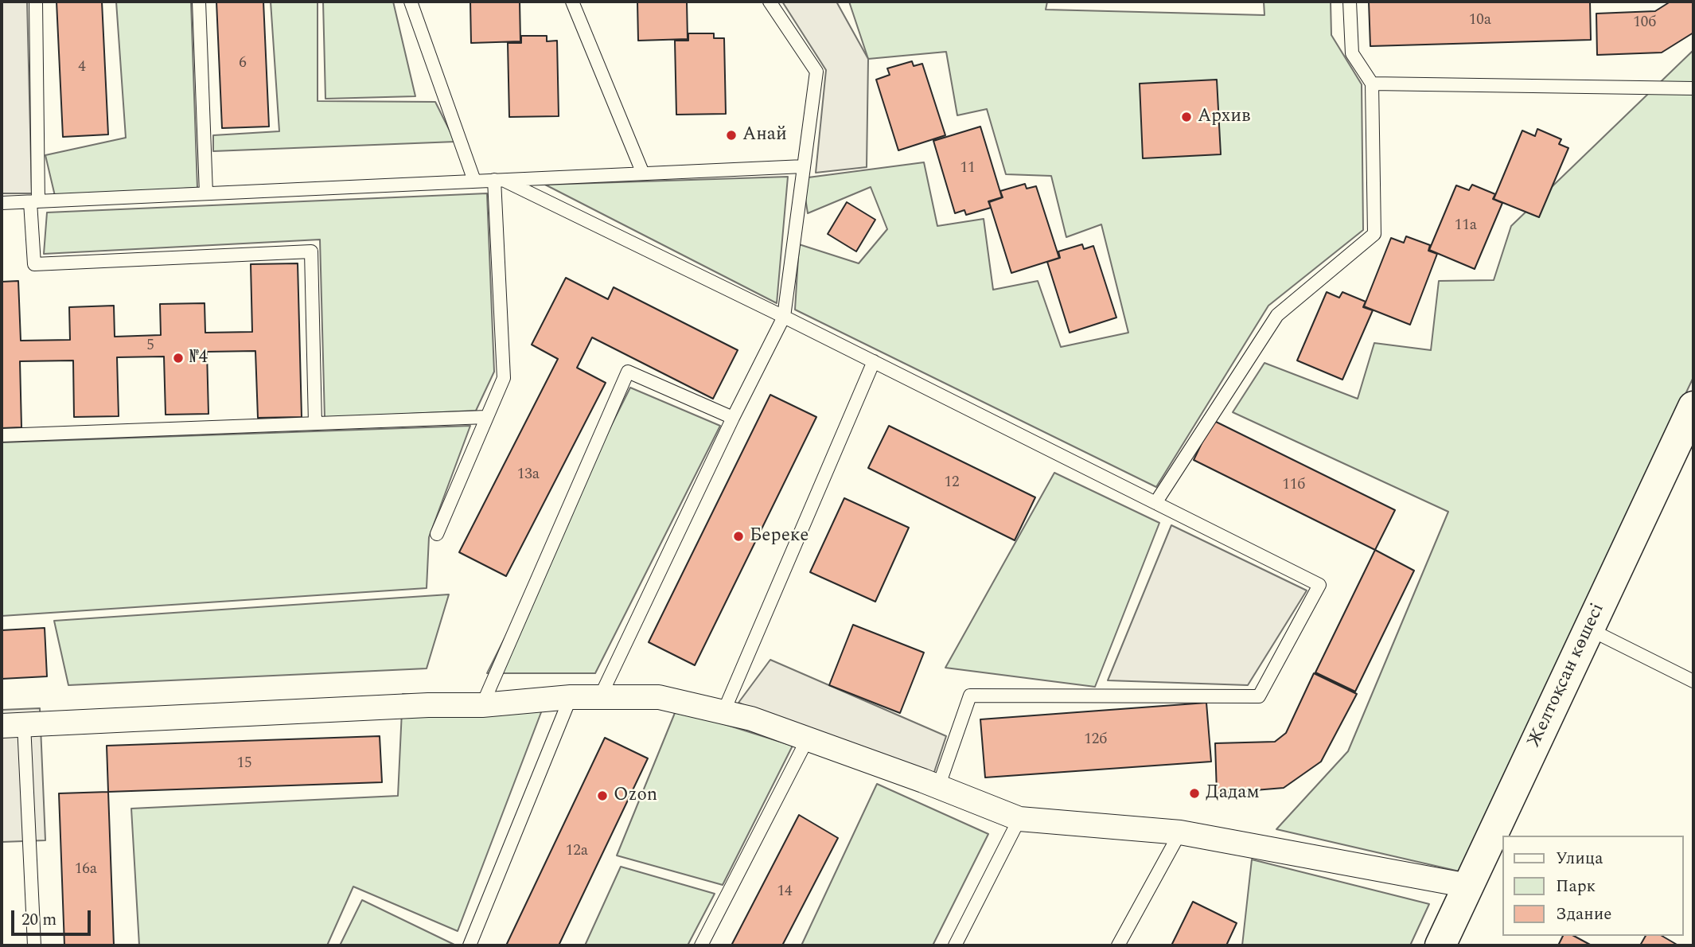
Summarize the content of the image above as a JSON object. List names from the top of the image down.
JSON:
{
  "streets": {
    "main road": ["Желтоқсан көшесі"]
  },
  "places": [
    "Архив",
    "Анай",
    "№4",
    "Береке",
    "Дадам",
    "Ozon"
  ],
  "house_numbers": [
    "10а",
    "10б",
    "6",
    "4",
    "11",
    "11а",
    "5",
    "13а",
    "12",
    "11б",
    "12б",
    "15",
    "12а",
    "16а",
    "14"
  ],
  "legend": ["Улица", "Парк", "Здание"],
  "scale_bar": "20 m"
}
